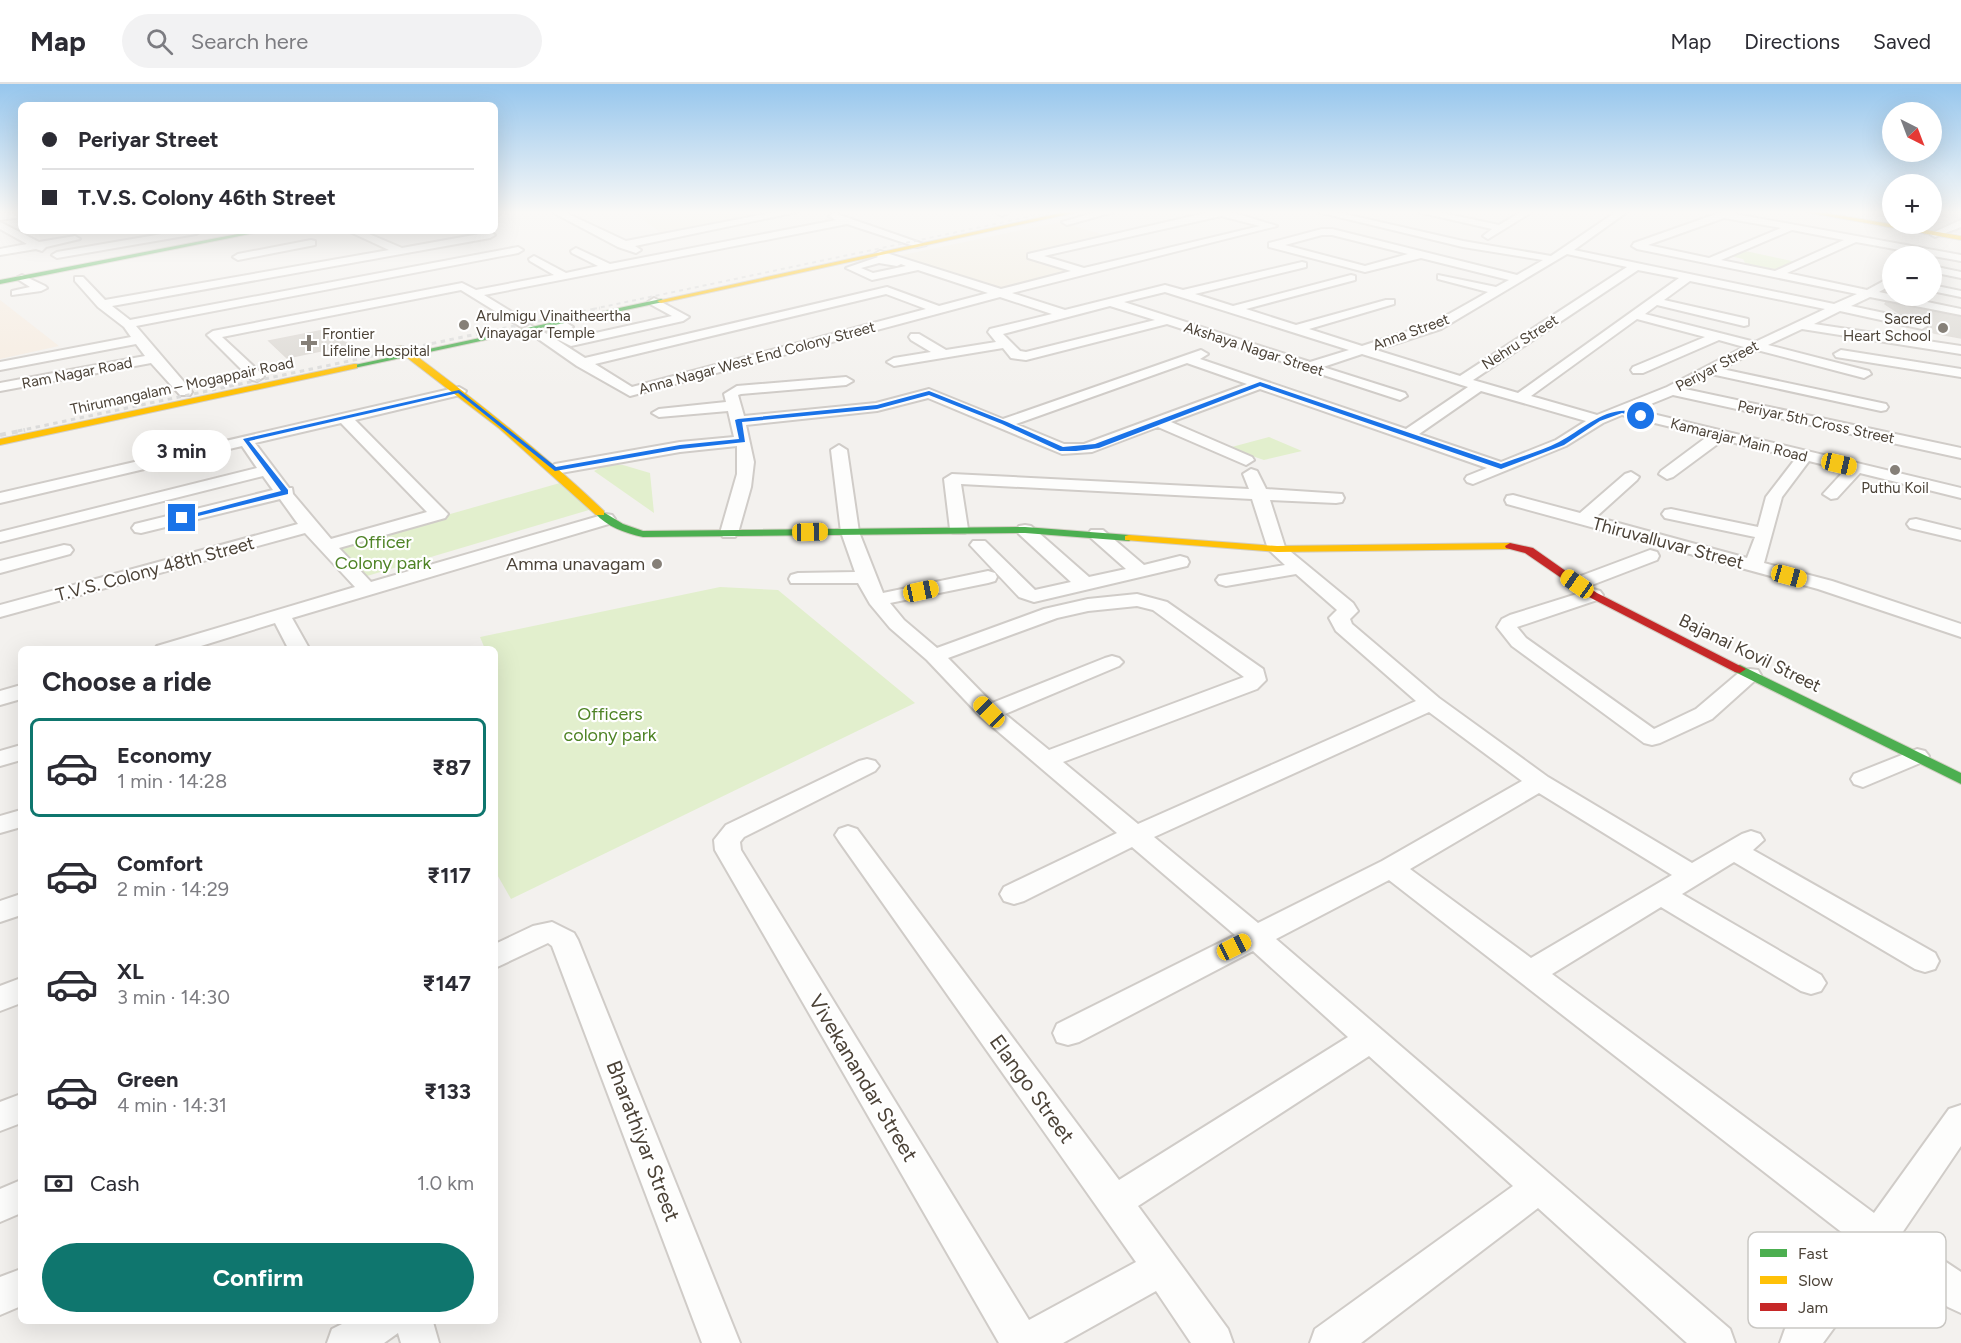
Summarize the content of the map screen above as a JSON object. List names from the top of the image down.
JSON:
{
  "streets": {
    "main road": ["Thirumangalam – Mogappair Road", "Bajanai Kovil Street"],
    "street": [
      "Anna Street",
      "Nehru Street",
      "Akshaya Nagar Street",
      "Anna Nagar West End Colony Street",
      "Periyar Street",
      "Ram Nagar Road",
      "Periyar 5th Cross Street",
      "Kamarajar Main Road",
      "Thiruvalluvar Street",
      "T.V.S. Colony 48th Street",
      "Vivekanandar Street",
      "Elango Street",
      "Bharathiyar Street"
    ]
  },
  "crossings": [
    ["Anna Street", "Akshaya Nagar Street"],
    ["Anna Nagar West End Colony Street", "Thirumangalam – Mogappair Road"],
    ["Periyar Street", "Periyar 5th Cross Street"],
    ["Periyar Street", "Kamarajar Main Road"]
  ],
  "parks": ["Officer Colony park", "Officers colony park"],
  "places": {
    "other": [
      "Arulmigu Vinaitheertha Vinayagar Temple",
      "Sacred Heart School",
      "Puthu Koil",
      "Amma unavagam"
    ],
    "health": ["Frontier Lifeline Hospital"]
  },
  "legend": ["Fast", "Slow", "Jam"],
  "north": "bottom right",
  "page": {
    "header": "Map",
    "search": "Search here",
    "nav": ["Map", "Directions", "Saved"],
    "map_buttons": ["+", "−"],
    "banner": ["Periyar Street", "T.V.S. Colony 46th Street"],
    "bubble": "3 min",
    "heading": "Choose a ride",
    "list": [
      {
        "name": "Economy",
        "note": "1 min · 14:28",
        "value": "₹87"
      },
      {
        "name": "Comfort",
        "note": "2 min · 14:29",
        "value": "₹117"
      },
      {
        "name": "XL",
        "note": "3 min · 14:30",
        "value": "₹147"
      },
      {
        "name": "Green",
        "note": "4 min · 14:31",
        "value": "₹133"
      }
    ],
    "pay": ["Cash", "1.0 km"],
    "buttons": "Confirm"
  }
}
